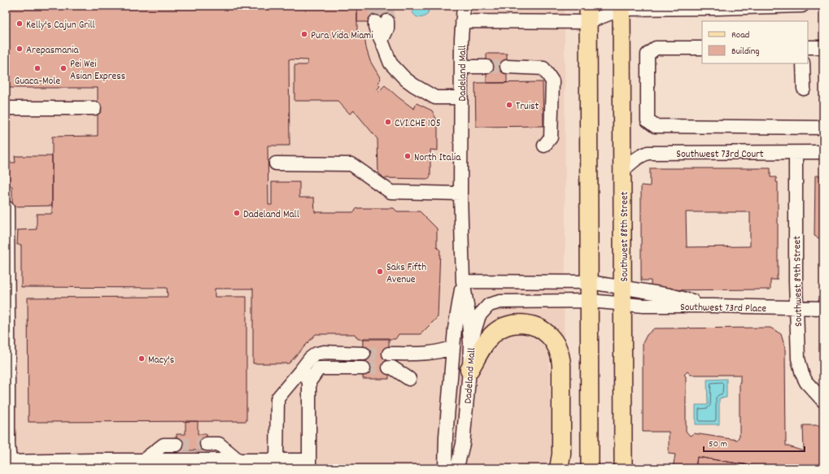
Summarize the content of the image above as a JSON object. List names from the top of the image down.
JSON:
{
  "streets": {
    "main road": ["Southwest 88th Street"],
    "street": [
      "Dadeland Mall",
      "Southwest 73rd Court",
      "Southwest 89th Street",
      "Southwest 73rd Place"
    ]
  },
  "crossings": [
    ["Southwest 73rd Court", "Southwest 88th Street"],
    ["Southwest 73rd Court", "Southwest 89th Street"],
    ["Southwest 88th Street", "Southwest 73rd Place"],
    ["Southwest 89th Street", "Southwest 73rd Place"]
  ],
  "places": [
    "Kelly's Cajun Grill",
    "Pura Vida Miami",
    "Arepasmania",
    "Guaca-Mole",
    "Pei Wei Asian Express",
    "Truist",
    "CVI.CHE 105",
    "North Italia",
    "Dadeland Mall",
    "Saks Fifth Avenue",
    "Macy's"
  ],
  "legend": ["Road", "Building"],
  "scale_bar": "50 m"
}
